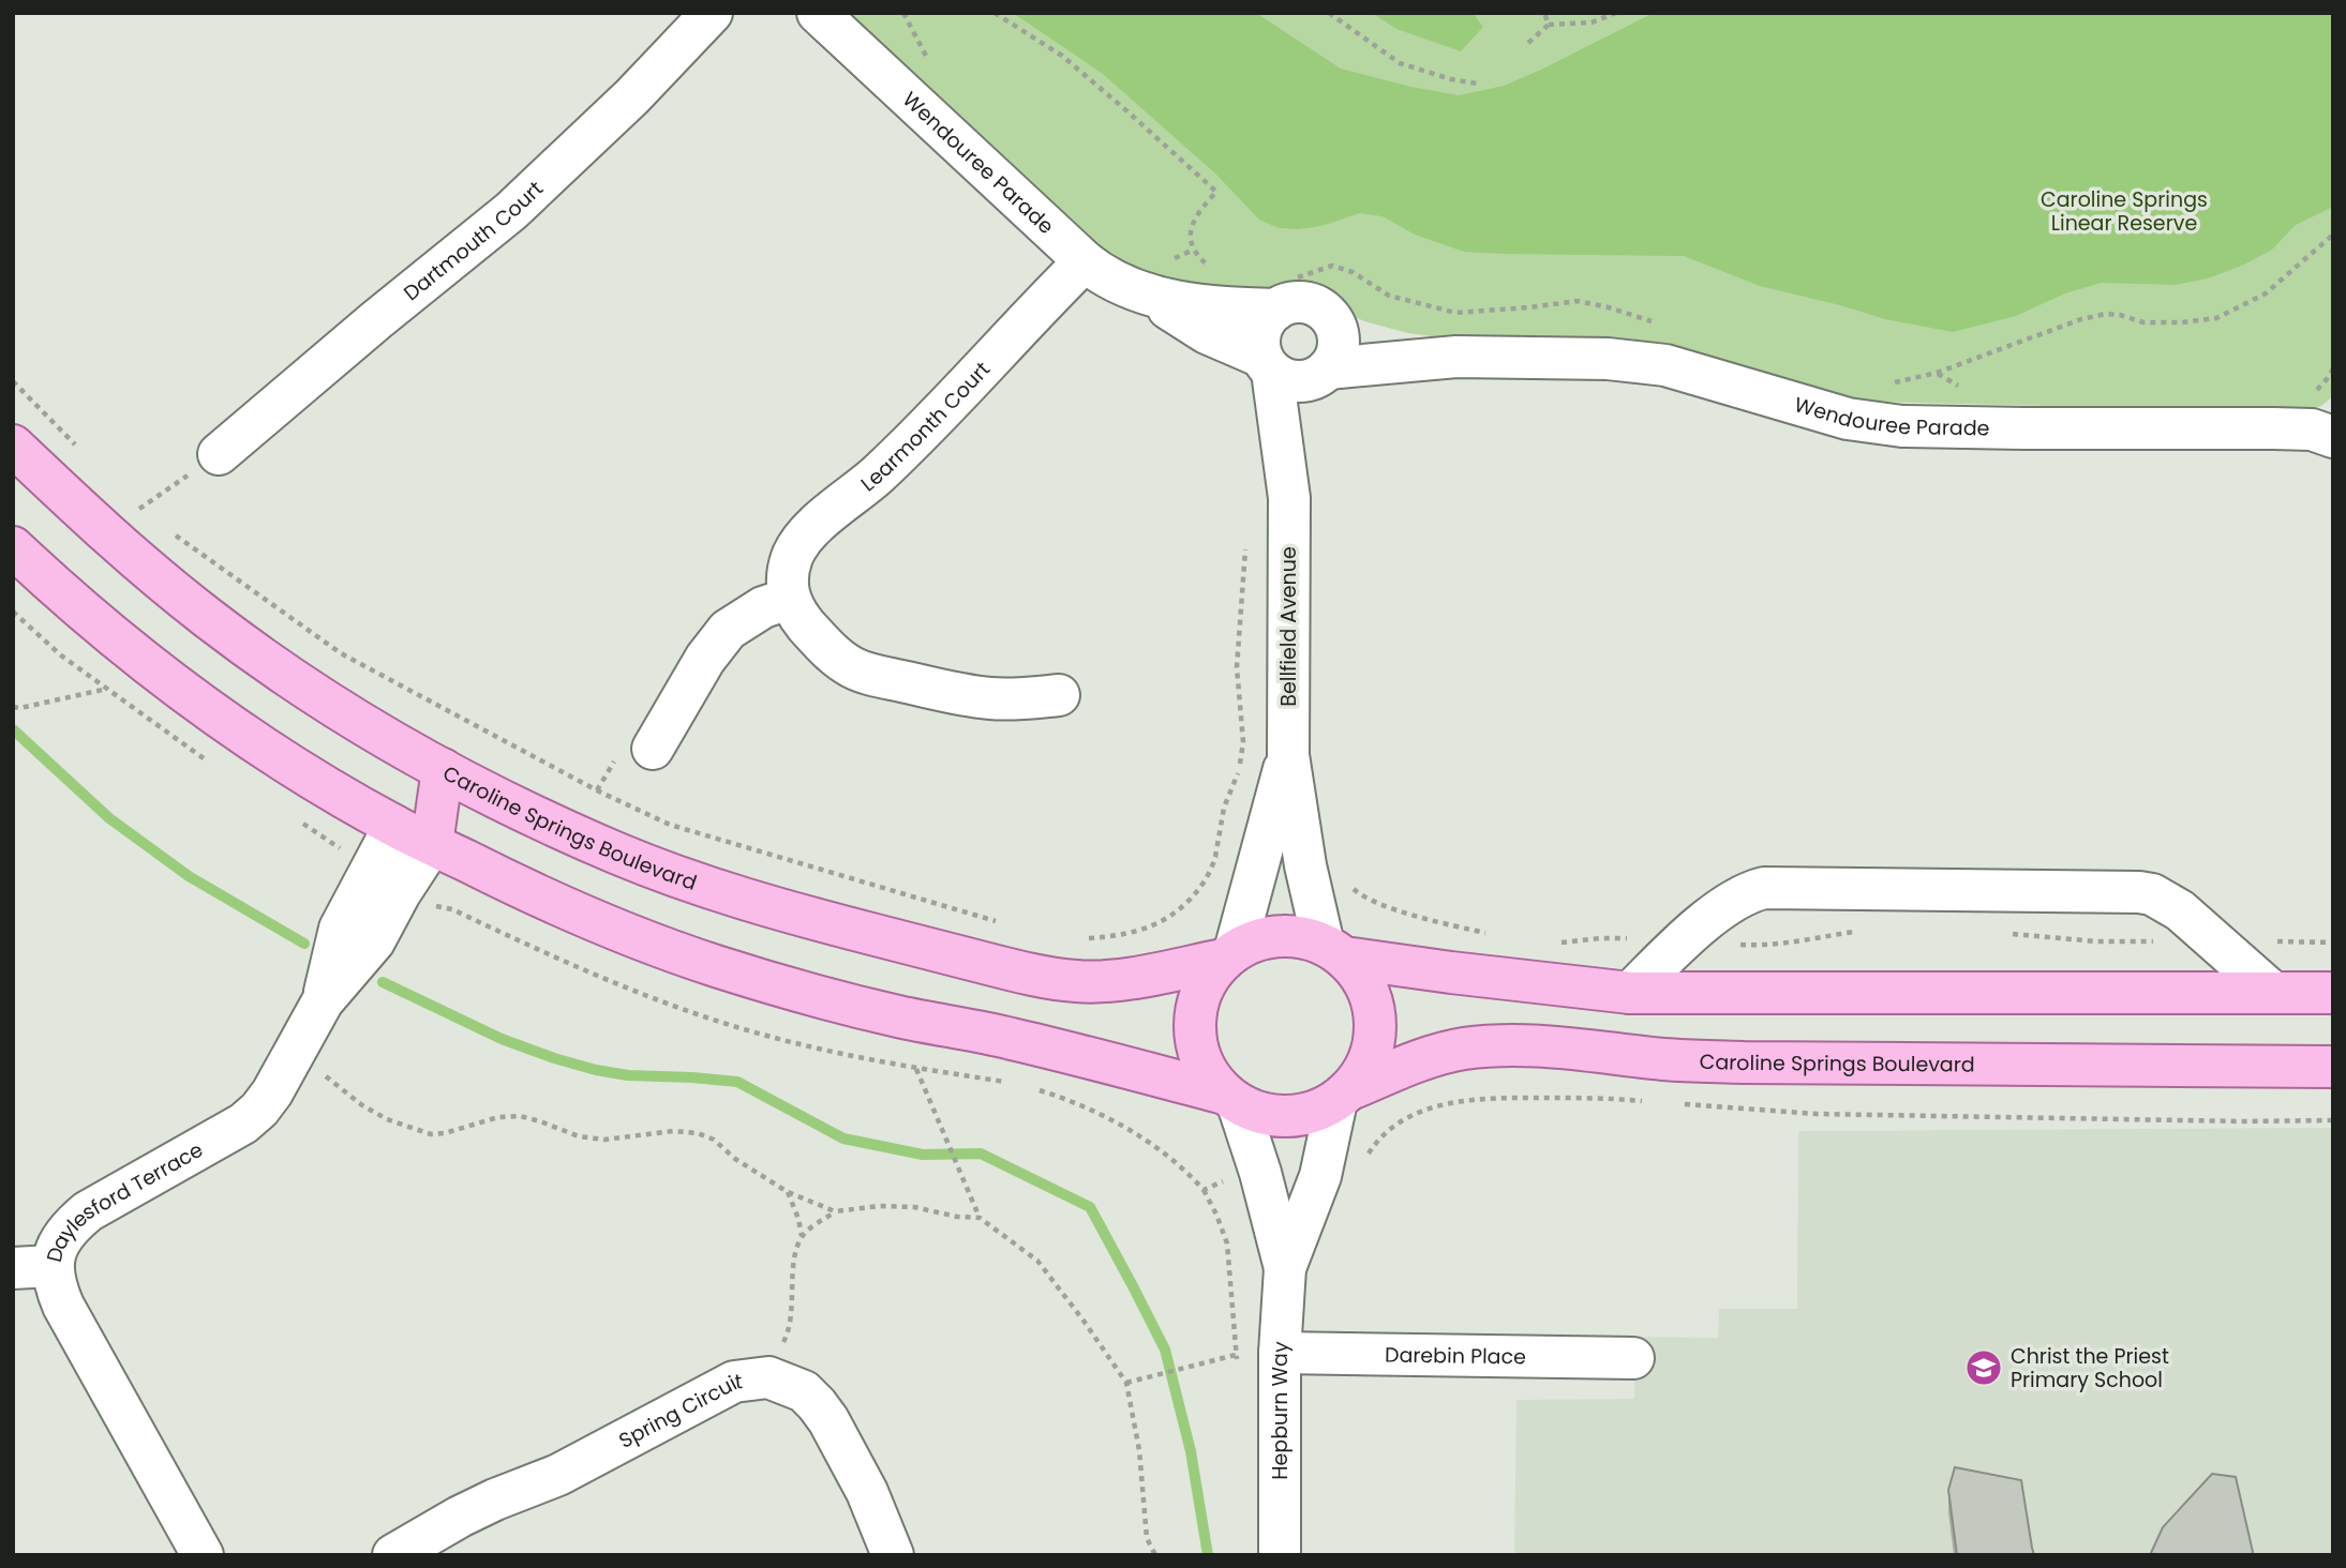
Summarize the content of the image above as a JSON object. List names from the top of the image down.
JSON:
{
  "streets": {
    "main road": ["Caroline Springs Boulevard"],
    "street": [
      "Wendouree Parade",
      "Dartmouth Court",
      "Learmonth Court",
      "Bellfield Avenue",
      "Daylesford Terrace",
      "Darebin Place",
      "Hepburn Way",
      "Spring Circuit"
    ]
  },
  "crossings": [
    ["Wendouree Parade", "Learmonth Court"],
    ["Wendouree Parade", "Bellfield Avenue"],
    ["Bellfield Avenue", "Caroline Springs Boulevard"],
    ["Bellfield Avenue", "Hepburn Way"],
    ["Caroline Springs Boulevard", "Hepburn Way"],
    ["Darebin Place", "Hepburn Way"]
  ],
  "parks": ["Caroline Springs Linear Reserve"],
  "places": {
    "school or university": ["Christ the Priest Primary School"]
  }
}
